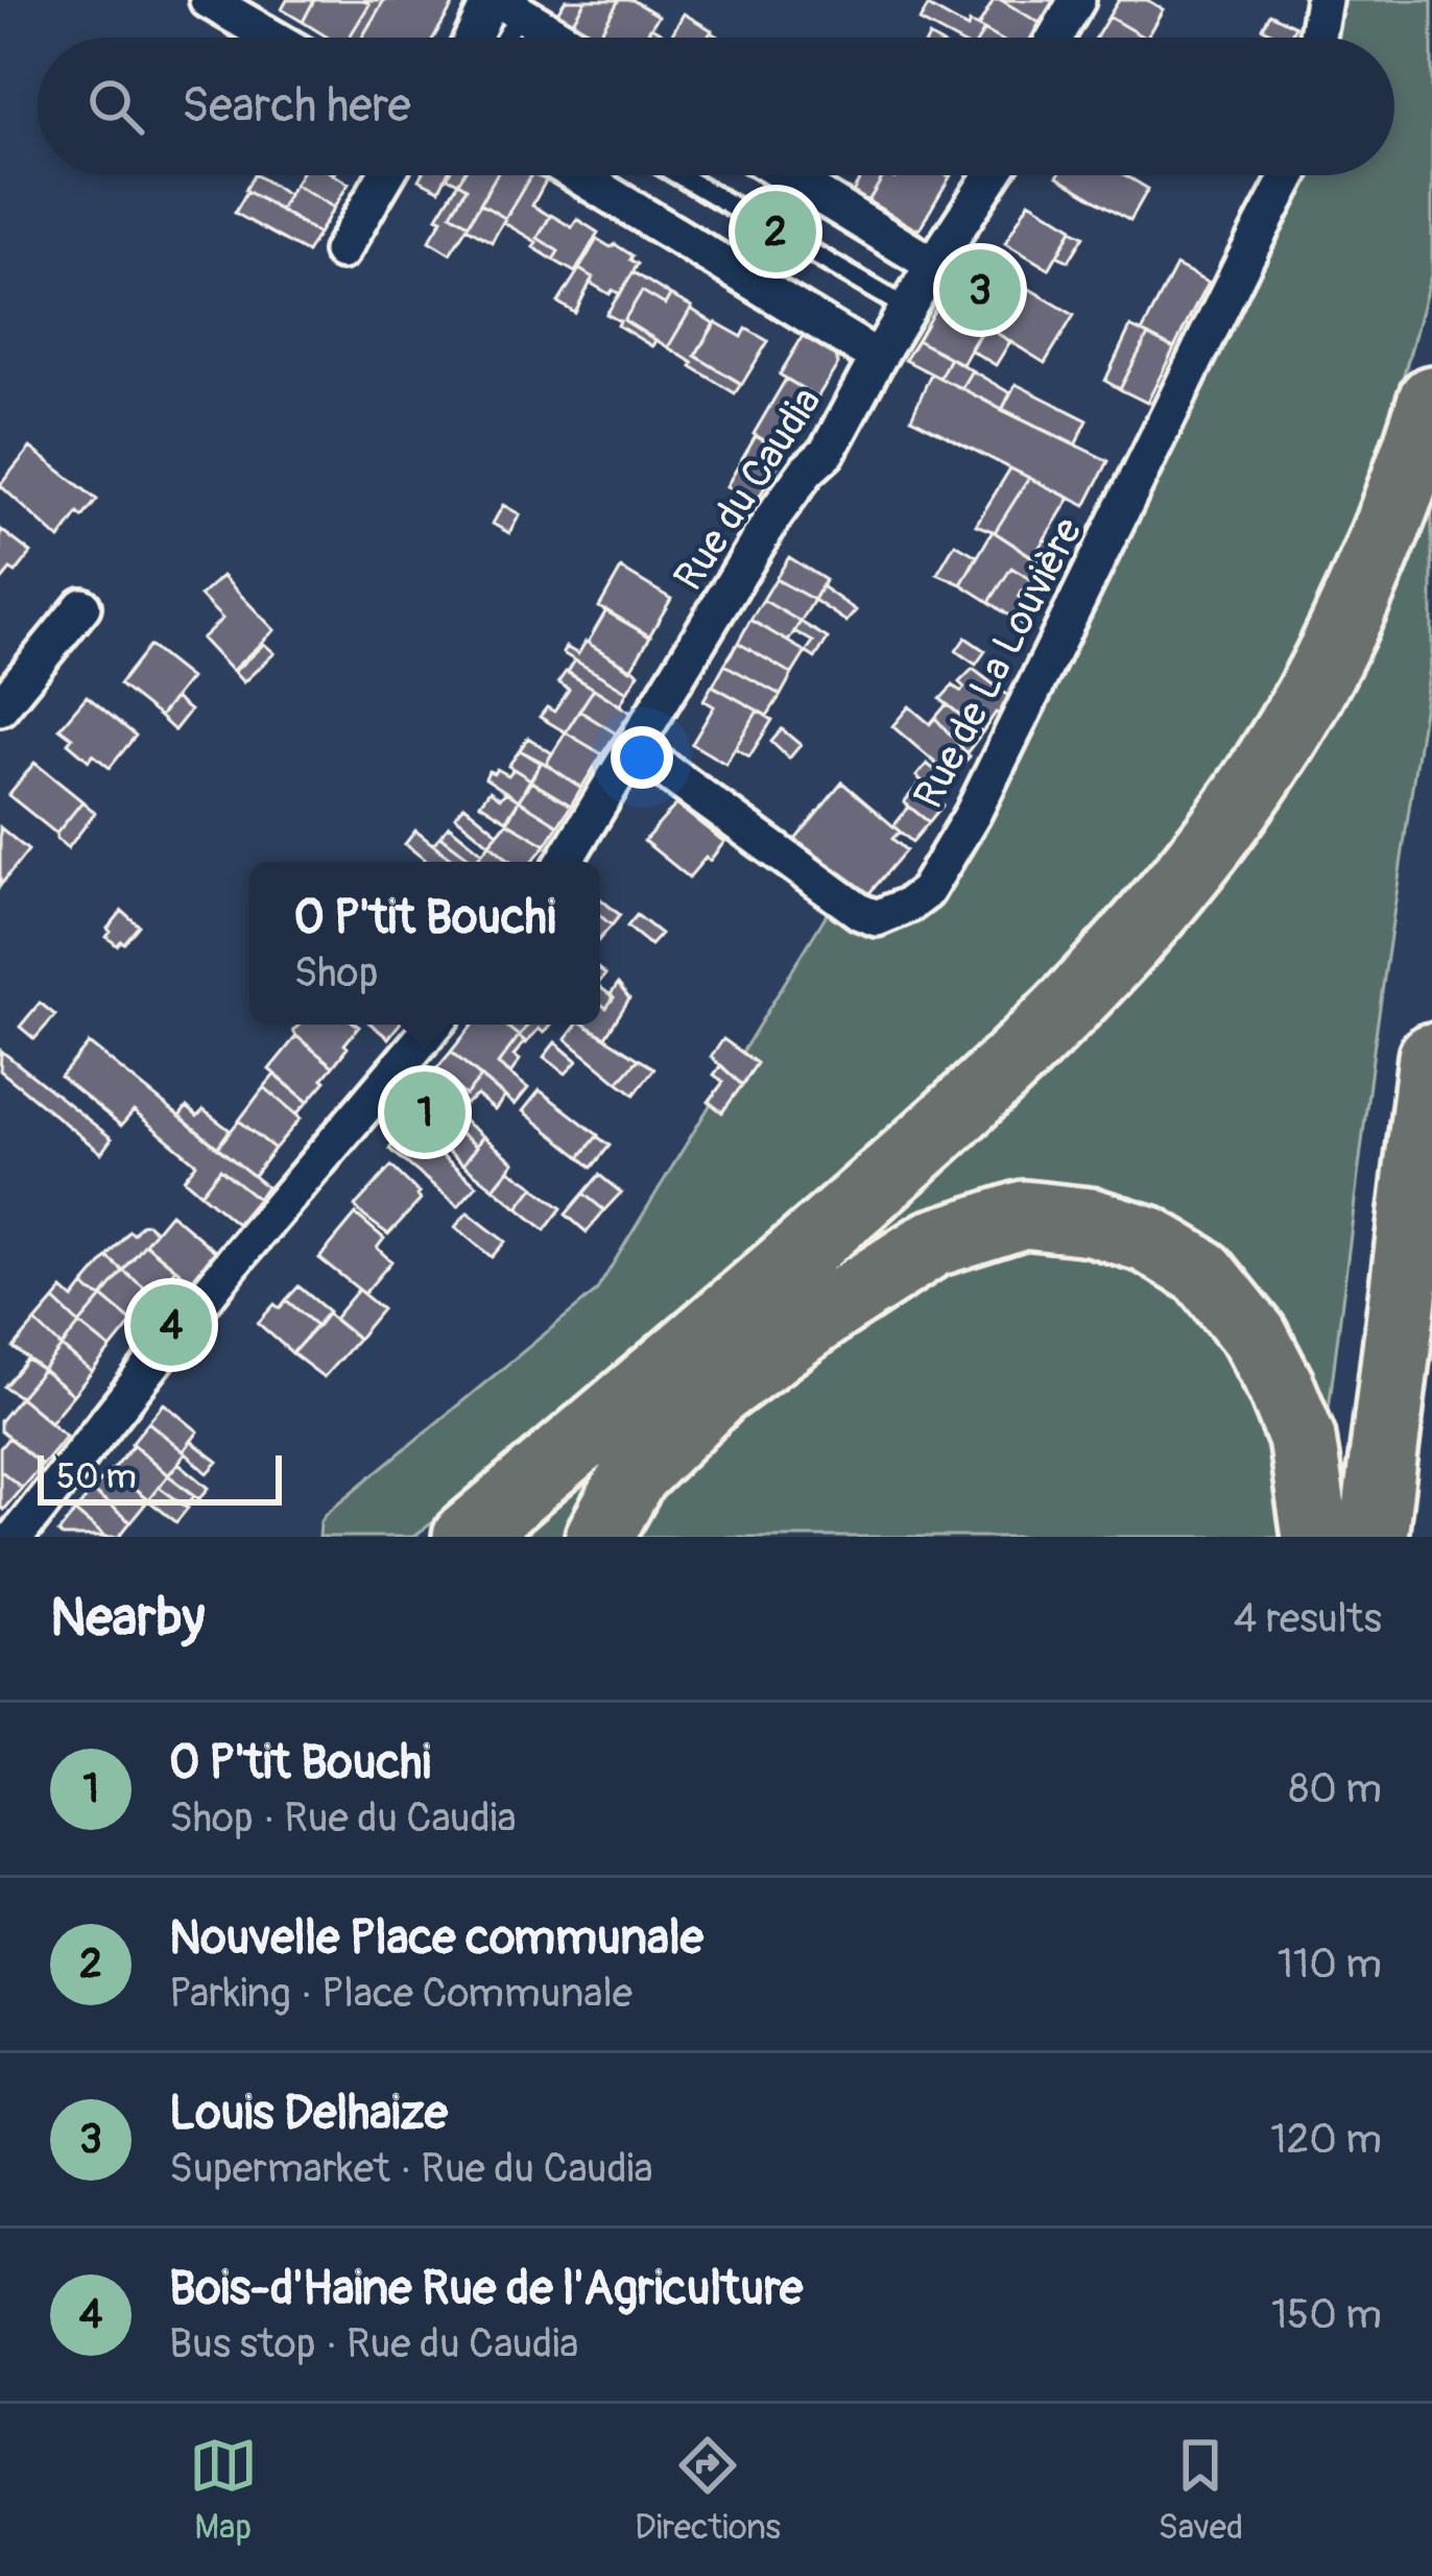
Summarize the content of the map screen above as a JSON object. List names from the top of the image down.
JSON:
{
  "streets": {
    "street": ["Rue du Caudia", "Rue de La Louvière"]
  },
  "crossings": [
    ["Rue du Caudia", "Rue de La Louvière"]
  ],
  "scale_bar": "50 m",
  "page": {
    "search": "Search here",
    "pins": [
      "2",
      "3",
      "1",
      "4"
    ],
    "popup": ["O P'tit Bouchi", "Shop"],
    "scale": "50 m",
    "heading": ["Nearby", "4 results"],
    "list": [
      {
        "mark": "1",
        "name": "O P'tit Bouchi",
        "note": "Shop · Rue du Caudia",
        "value": "80 m"
      },
      {
        "mark": "2",
        "name": "Nouvelle Place communale",
        "note": "Parking · Place Communale",
        "value": "110 m"
      },
      {
        "mark": "3",
        "name": "Louis Delhaize",
        "note": "Supermarket · Rue du Caudia",
        "value": "120 m"
      },
      {
        "mark": "4",
        "name": "Bois-d'Haine Rue de l'Agriculture",
        "note": "Bus stop · Rue du Caudia",
        "value": "150 m"
      }
    ],
    "nav": ["Map", "Directions", "Saved"]
  }
}
